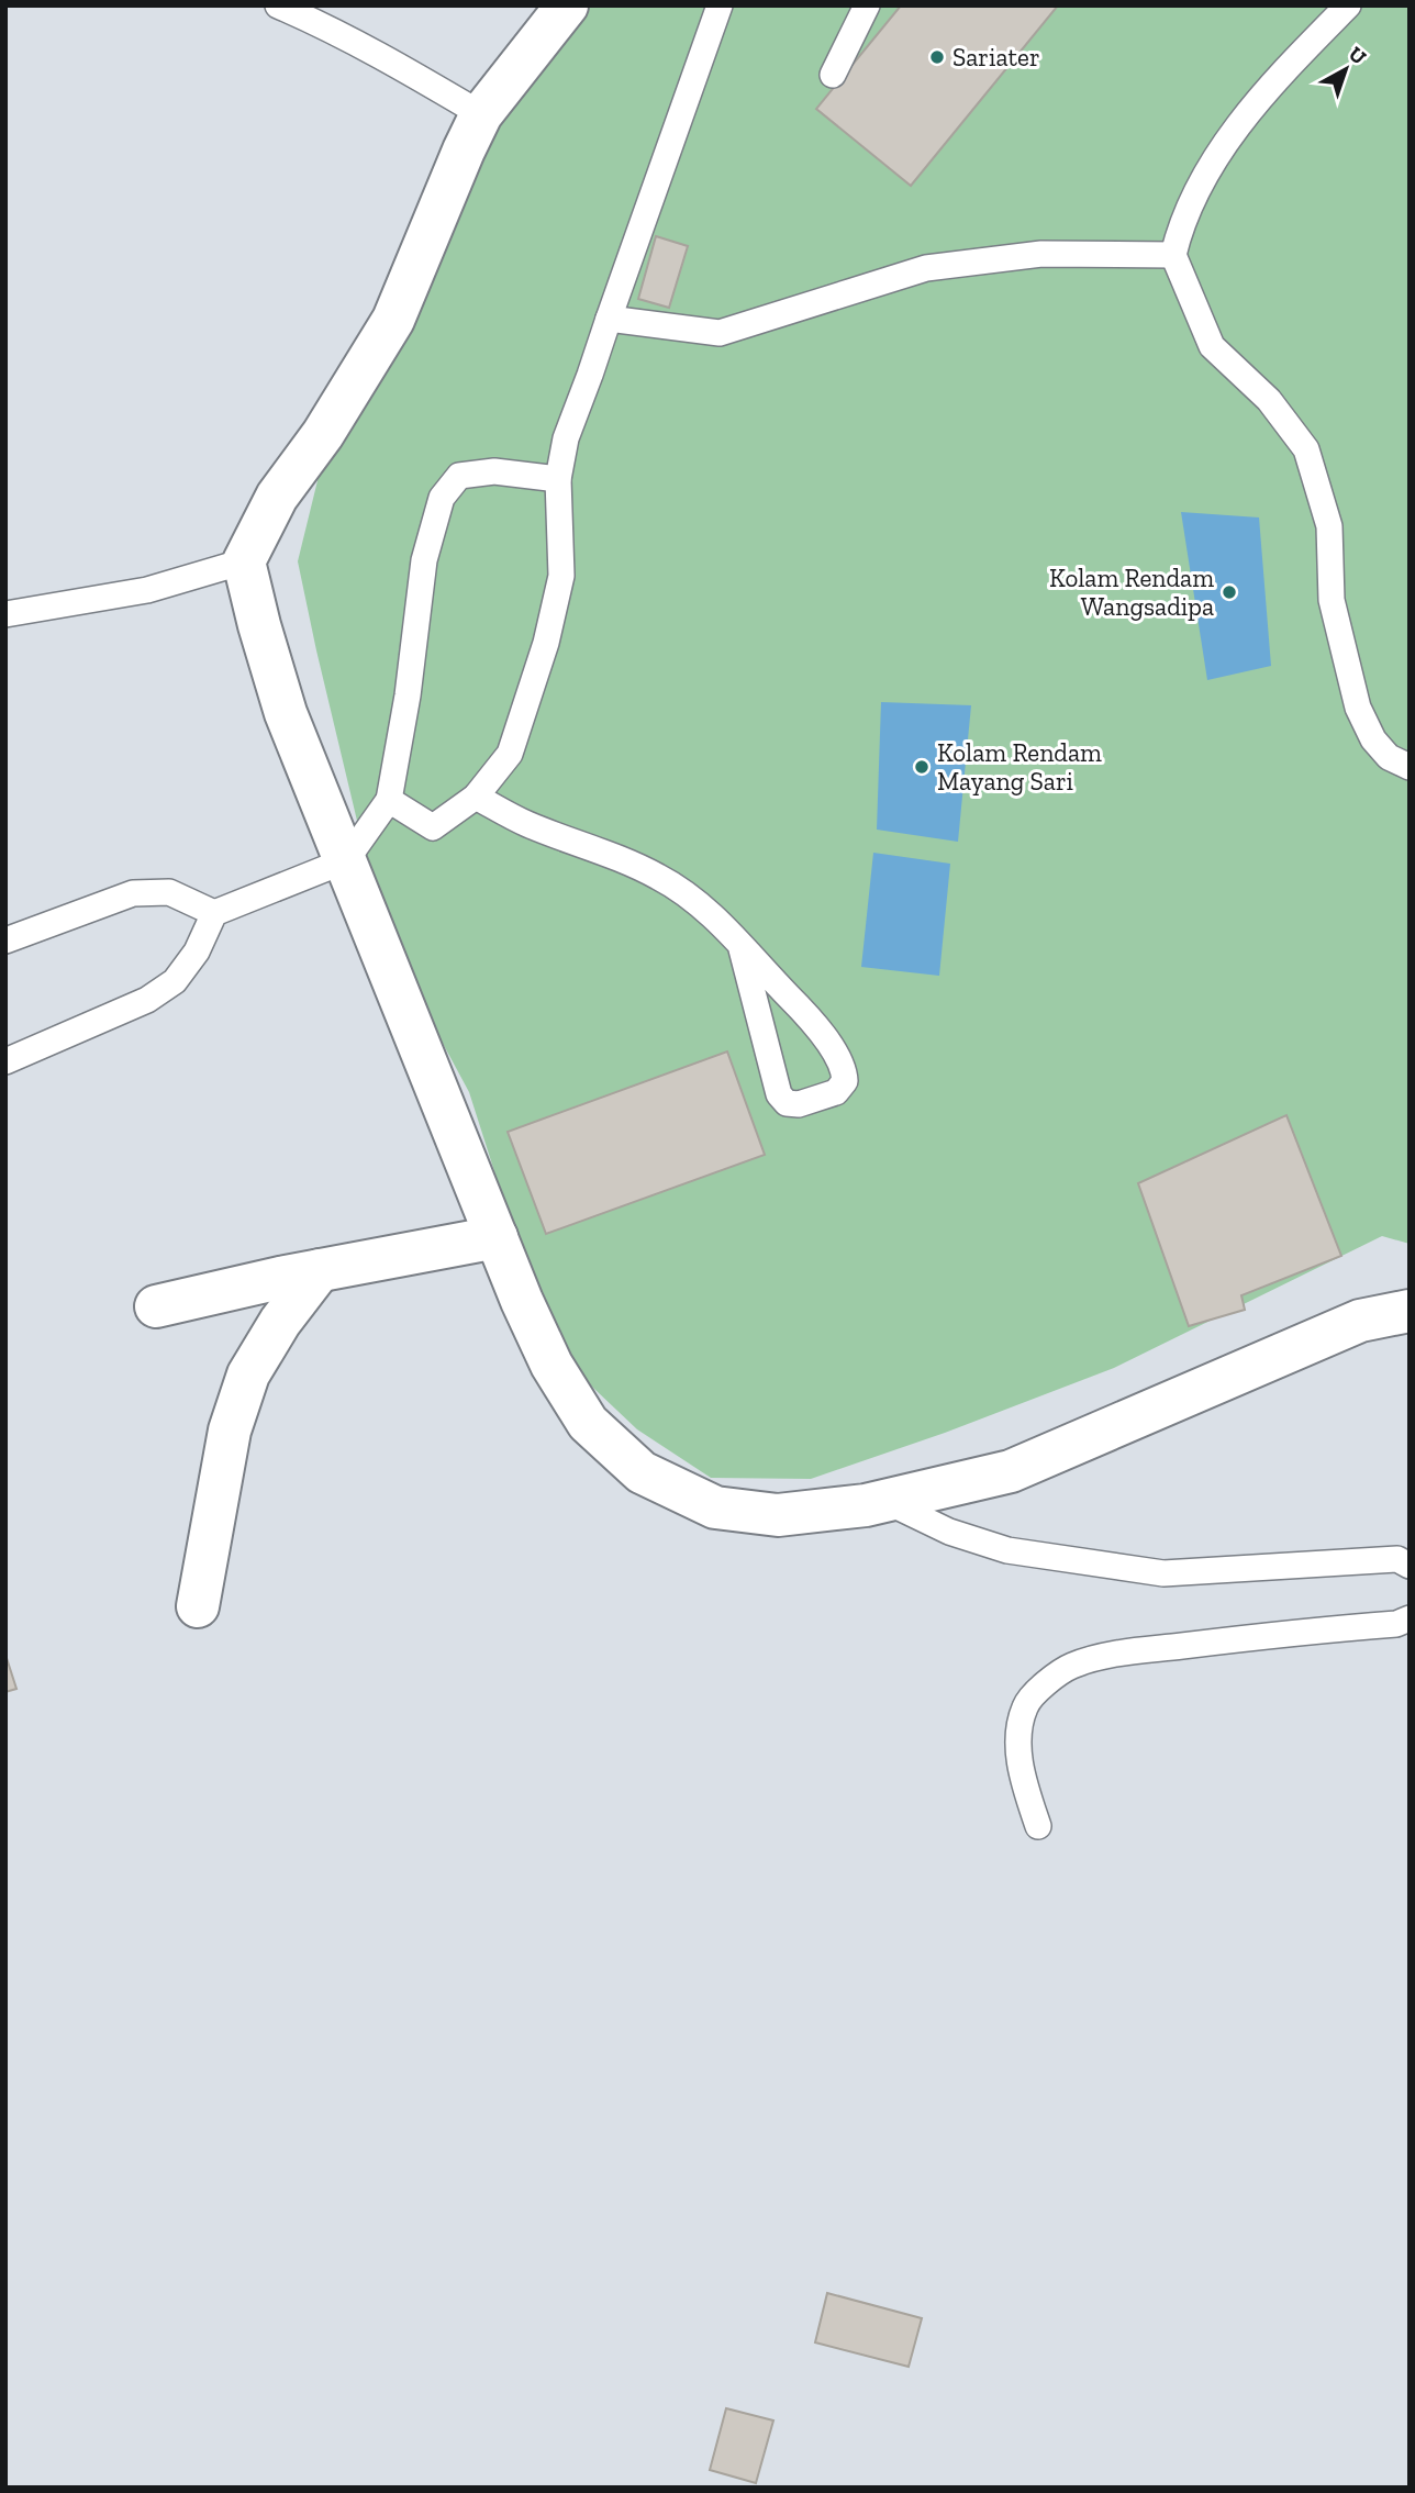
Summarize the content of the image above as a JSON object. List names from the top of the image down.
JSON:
{
  "places": ["Sariater", "Kolam Rendam Wangsadipa", "Kolam Rendam Mayang Sari"],
  "north": "top right"
}
